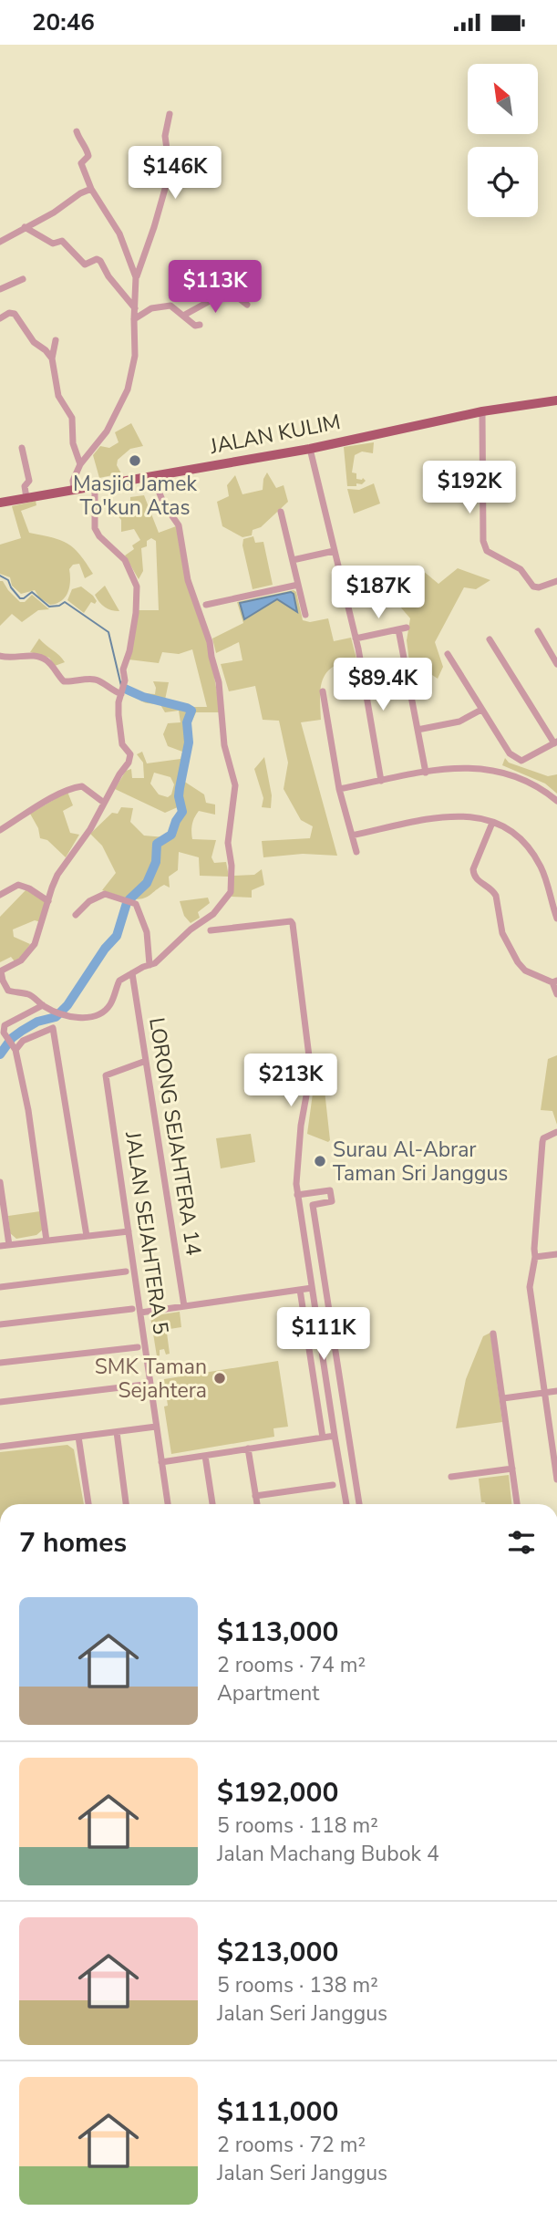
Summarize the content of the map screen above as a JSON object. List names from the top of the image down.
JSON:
{
  "streets": {
    "main road": ["JALAN KULIM"],
    "street": ["LORONG SEJAHTERA 14", "JALAN SEJAHTERA 5"]
  },
  "crossings": [
    ["LORONG SEJAHTERA 14", "JALAN SEJAHTERA 5"]
  ],
  "places": ["Masjid Jamek To'kun Atas", "Surau Al-Abrar Taman Sri Janggus", "SMK Taman Sejahtera"],
  "north": "top left",
  "page": {
    "status": "20:46",
    "price": [
      "$146K",
      "$113K",
      "$192K",
      "$187K",
      "$89.4K",
      "$213K",
      "$111K"
    ],
    "heading": "7 homes",
    "list": [
      {
        "name": "$113,000",
        "note": "2 rooms · 74 m² · Apartment"
      },
      {
        "name": "$192,000",
        "note": "5 rooms · 118 m² · Jalan Machang Bubok 4"
      },
      {
        "name": "$213,000",
        "note": "5 rooms · 138 m² · Jalan Seri Janggus"
      },
      {
        "name": "$111,000",
        "note": "2 rooms · 72 m² · Jalan Seri Janggus"
      }
    ]
  }
}
